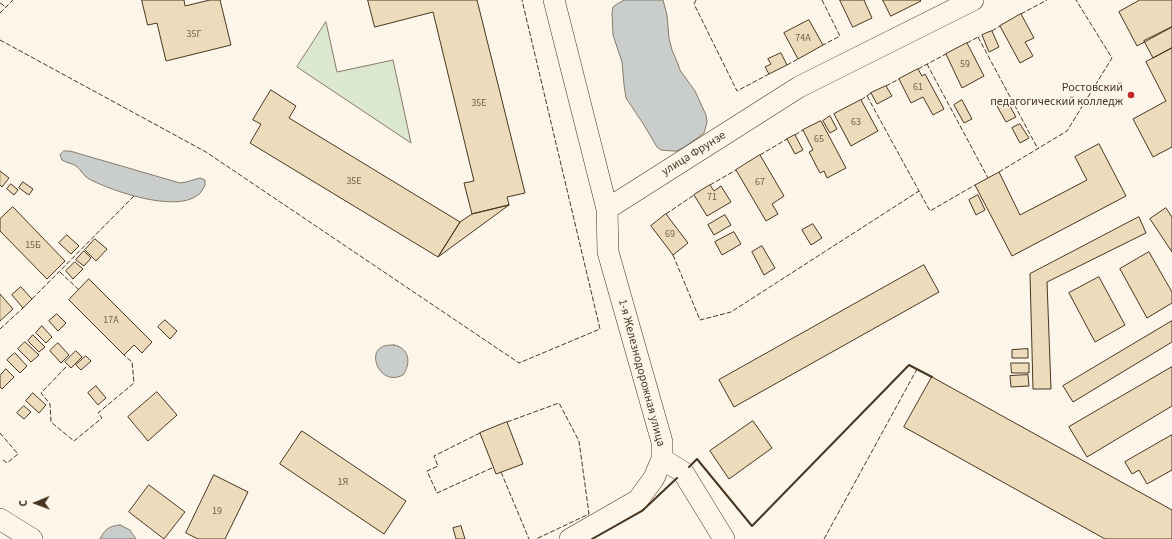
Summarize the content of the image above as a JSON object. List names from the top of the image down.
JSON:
{
  "streets": {
    "street": ["улица Фрунзе", "1-я Железнодорожная улица"]
  },
  "crossings": [
    ["улица Фрунзе", "1-я Железнодорожная улица"]
  ],
  "places": ["Ростовский педагогический колледж"],
  "house_numbers": [
    "35Г",
    "74А",
    "59",
    "61",
    "35Е",
    "63",
    "65",
    "35Е",
    "67",
    "71",
    "69",
    "15Б",
    "17А",
    "1Я",
    "19"
  ],
  "north": "left"
}
